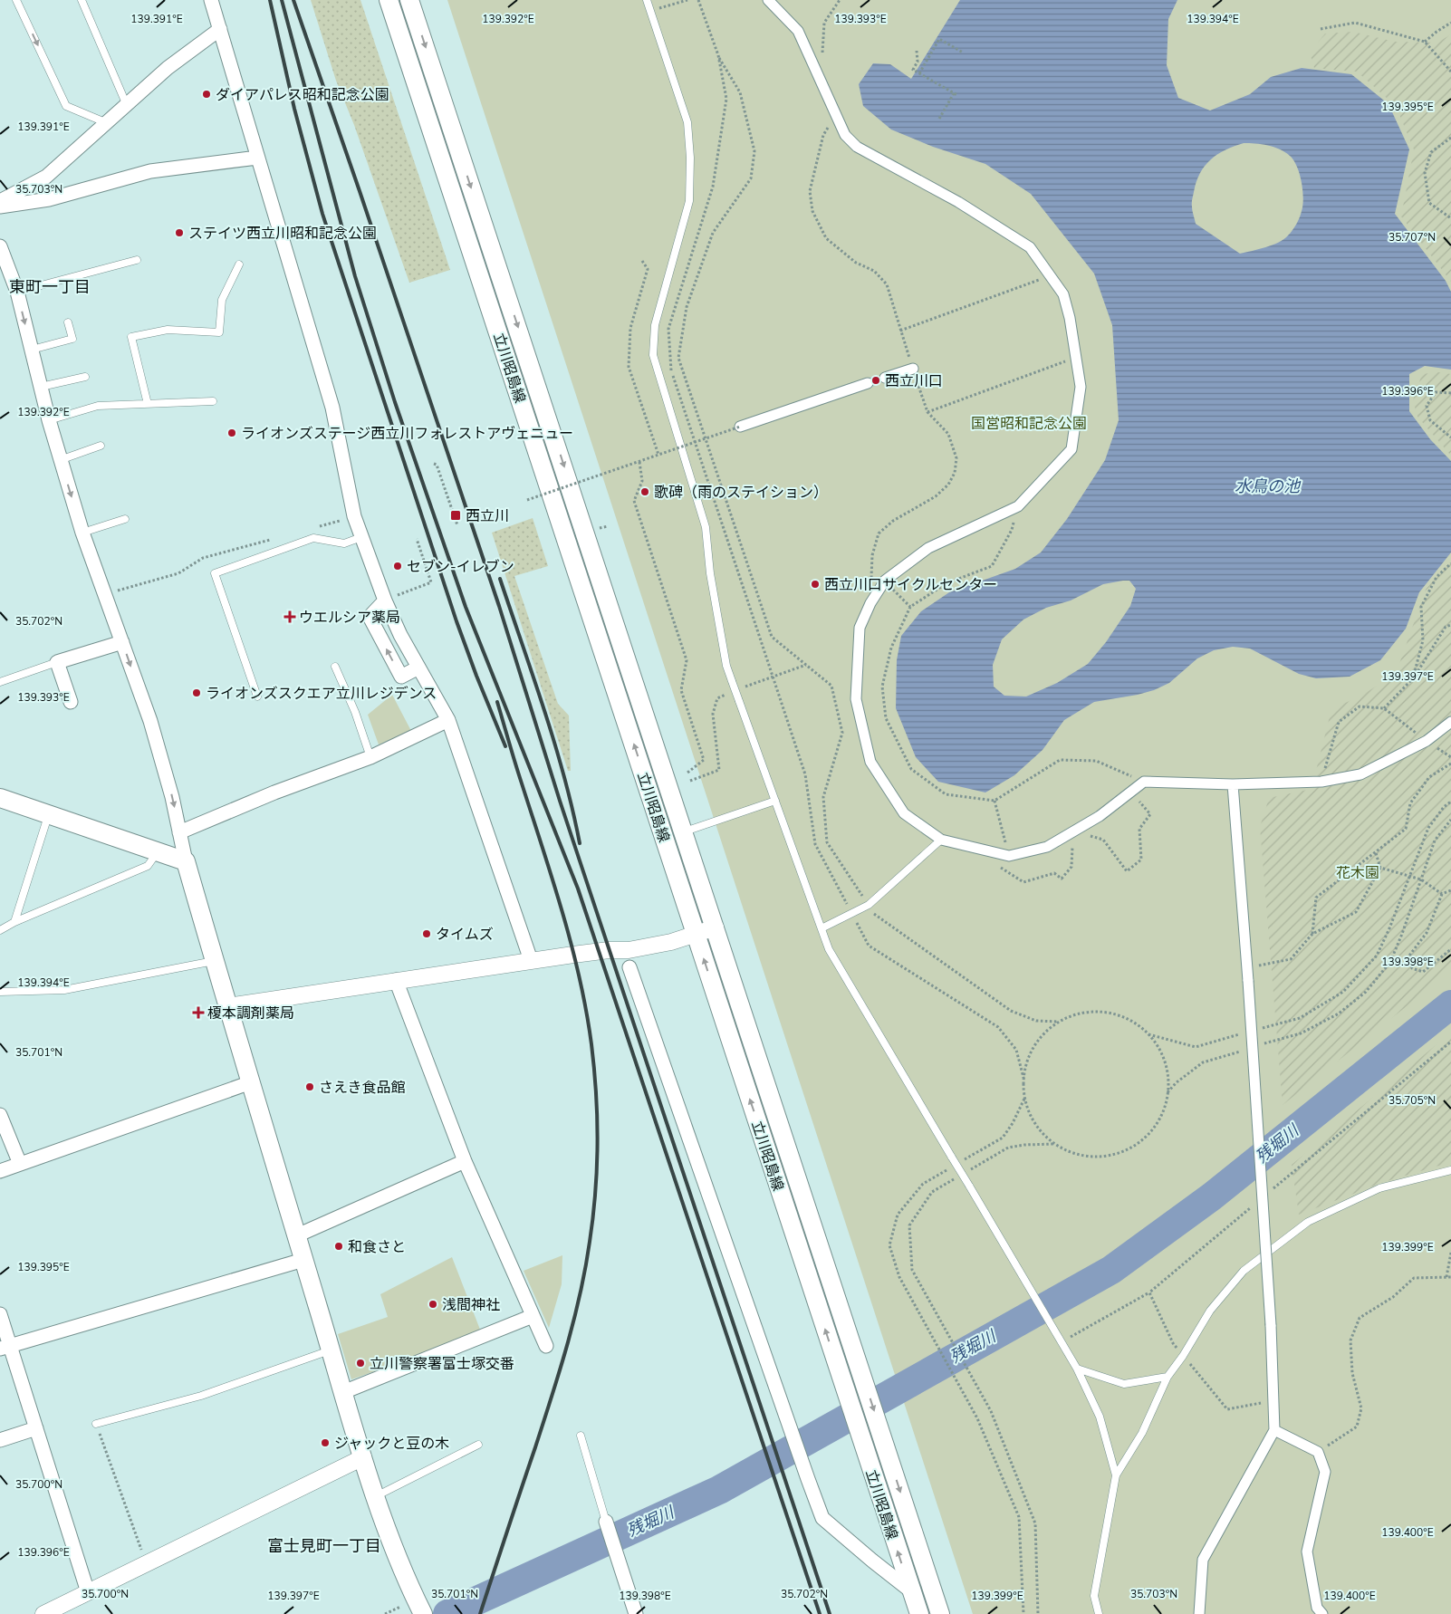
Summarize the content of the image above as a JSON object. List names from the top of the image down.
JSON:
{
  "streets": {
    "main road": ["立川昭島線"]
  },
  "districts": ["東町一丁目", "富士見町一丁目"],
  "water": ["水鳥の池", "残堀川"],
  "parks": ["国営昭和記念公園", "花木園"],
  "places": {
    "other": [
      "ダイアパレス昭和記念公園",
      "ステイツ西立川昭和記念公園",
      "西立川口",
      "ライオンズステージ西立川フォレストアヴェニュー",
      "歌碑（雨のステイション）",
      "セブン-イレブン",
      "西立川口サイクルセンター",
      "ライオンズスクエア立川レジデンス",
      "タイムズ",
      "さえき食品館",
      "和食さと",
      "浅間神社",
      "立川警察署富士塚交番",
      "ジャックと豆の木"
    ],
    "transit": ["西立川"],
    "health": ["ウエルシア薬局", "榎本調剤薬局"]
  },
  "coordinates": [
    "139.391°E",
    "139.393°E",
    "139.392°E",
    "139.394°E",
    "139.395°E",
    "35.703°N",
    "35.707°N",
    "139.396°E",
    "35.702°N",
    "139.397°E",
    "139.398°E",
    "35.701°N",
    "35.705°N",
    "139.399°E",
    "35.700°N",
    "139.400°E"
  ]
}
